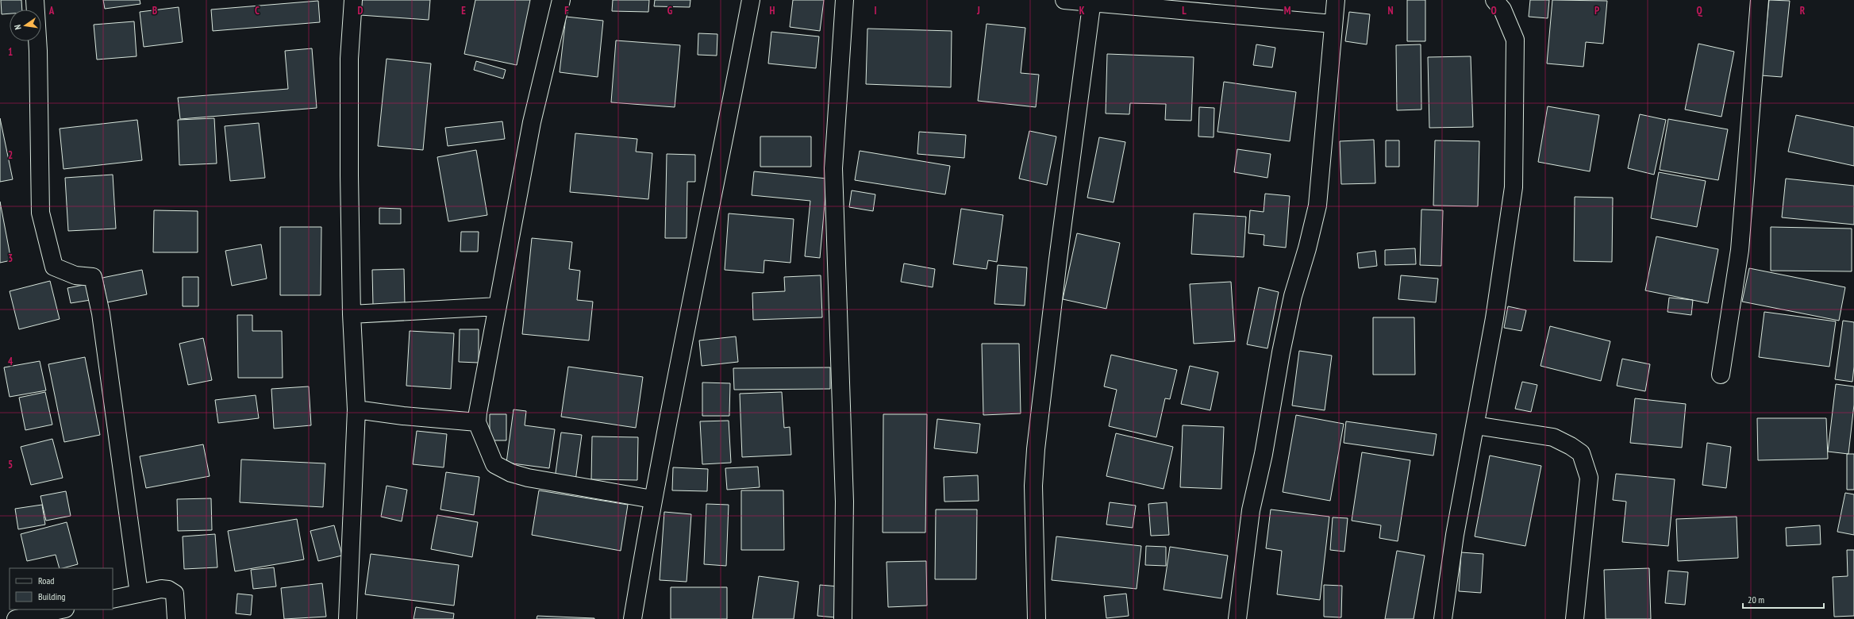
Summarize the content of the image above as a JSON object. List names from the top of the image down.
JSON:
{
  "legend": ["Road", "Building"],
  "scale_bar": "20 m",
  "north": "left",
  "grid": {
    "columns": [
      "A",
      "B",
      "C",
      "D",
      "E",
      "F",
      "G",
      "H",
      "I",
      "J",
      "K",
      "L",
      "M",
      "N",
      "O",
      "P",
      "Q",
      "R"
    ],
    "rows": [
      "1",
      "2",
      "3",
      "4",
      "5"
    ]
  }
}
